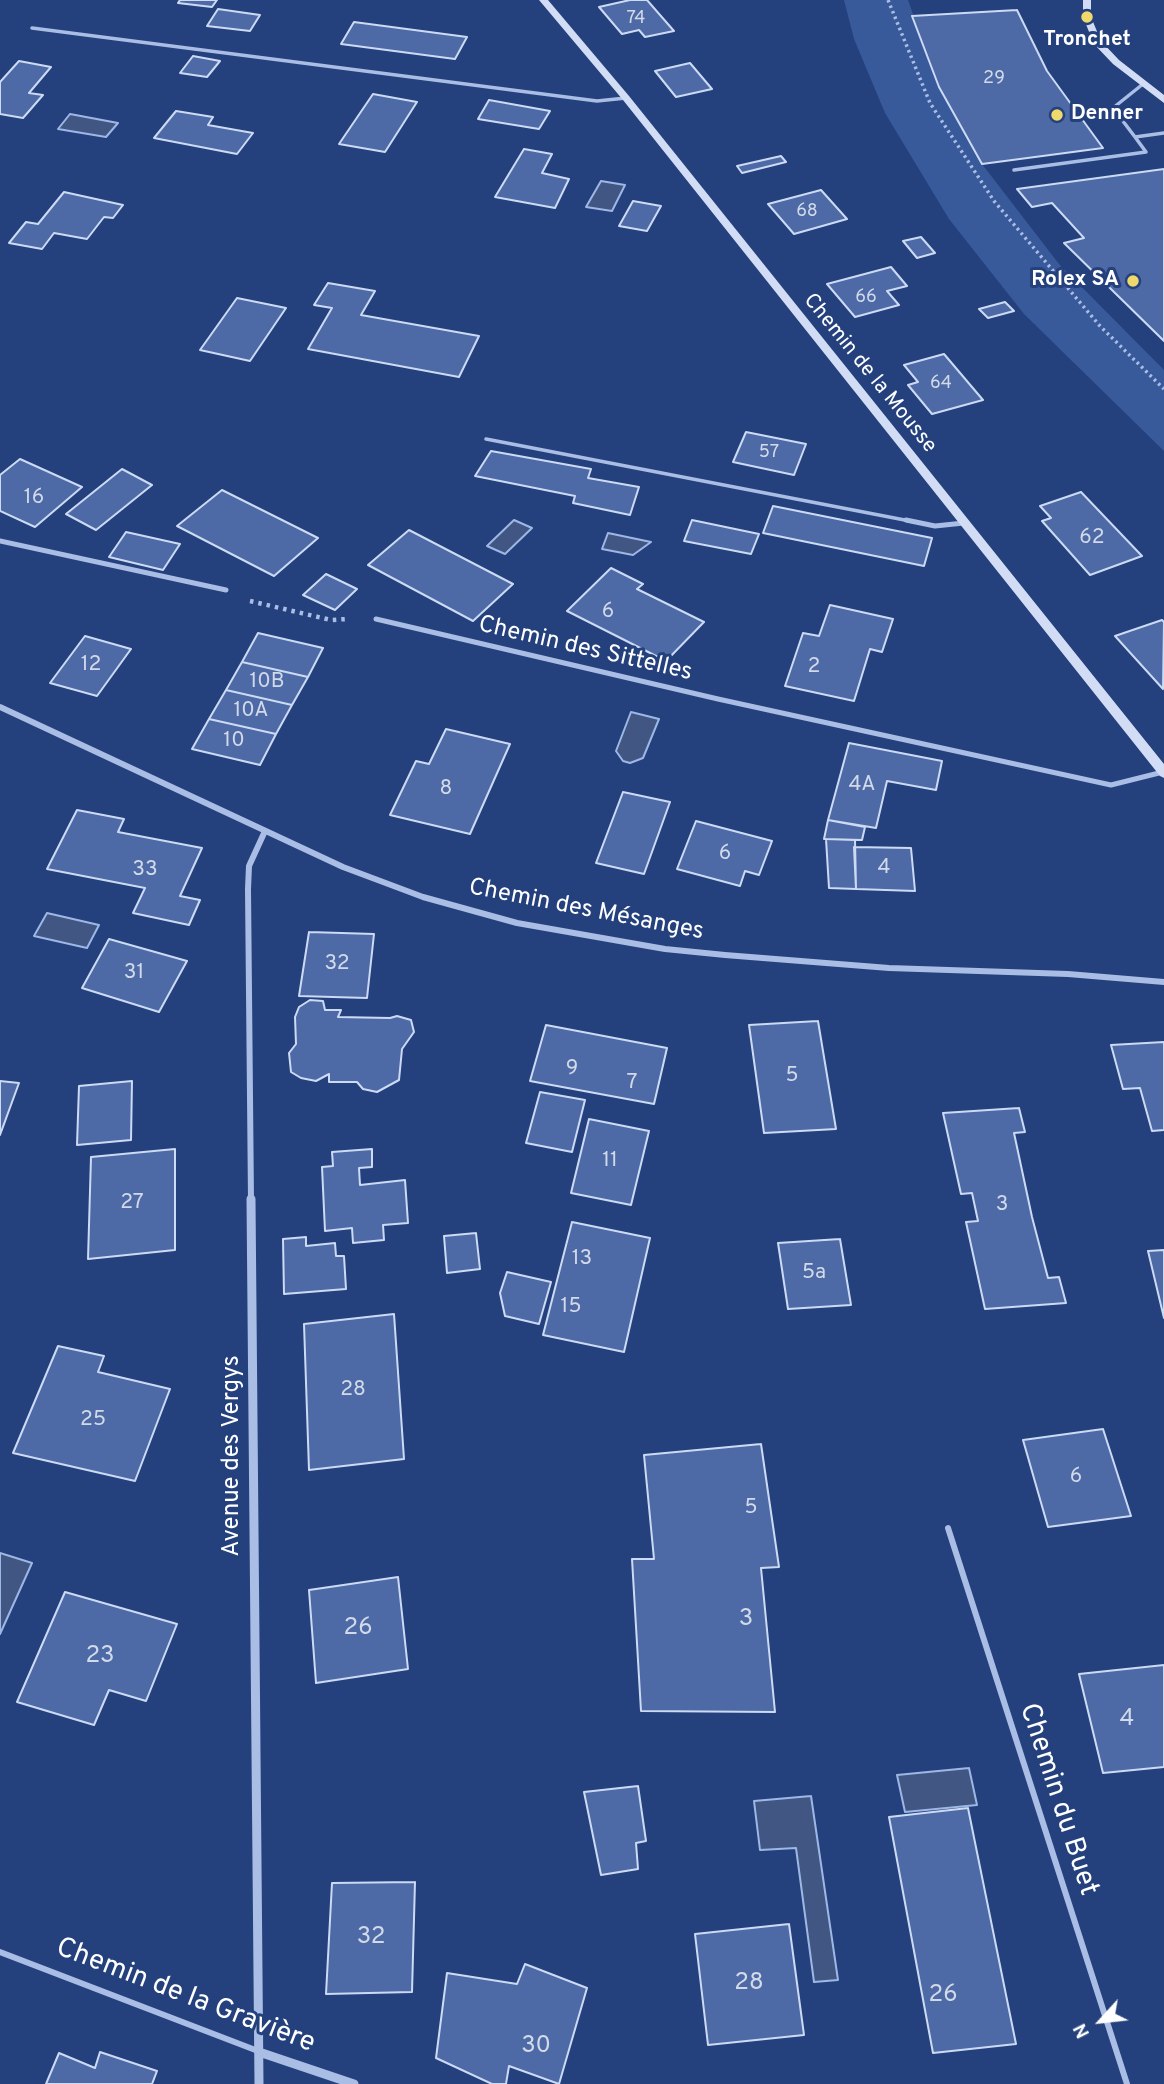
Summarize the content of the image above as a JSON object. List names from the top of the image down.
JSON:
{
  "streets": {
    "street": [
      "Chemin de la Mousse",
      "Chemin des Mésanges",
      "Avenue des Vergys",
      "Chemin de la Gravière"
    ],
    "lane": ["Chemin des Sittelles", "Chemin du Buet"]
  },
  "crossings": [
    ["Chemin de la Mousse", "Chemin des Sittelles"],
    ["Chemin des Mésanges", "Avenue des Vergys"],
    ["Avenue des Vergys", "Chemin de la Gravière"]
  ],
  "places": ["Tronchet", "Denner", "Rolex SA"],
  "house_numbers": [
    "74",
    "29",
    "68",
    "66",
    "64",
    "57",
    "16",
    "62",
    "6",
    "12",
    "2",
    "10B",
    "10A",
    "10",
    "4A",
    "8",
    "6",
    "4",
    "33",
    "32",
    "31",
    "9",
    "5",
    "7",
    "11",
    "27",
    "3",
    "13",
    "5a",
    "15",
    "28",
    "25",
    "6",
    "5",
    "3",
    "26",
    "23",
    "4",
    "32",
    "28",
    "26",
    "30"
  ],
  "north": "bottom left"
}
